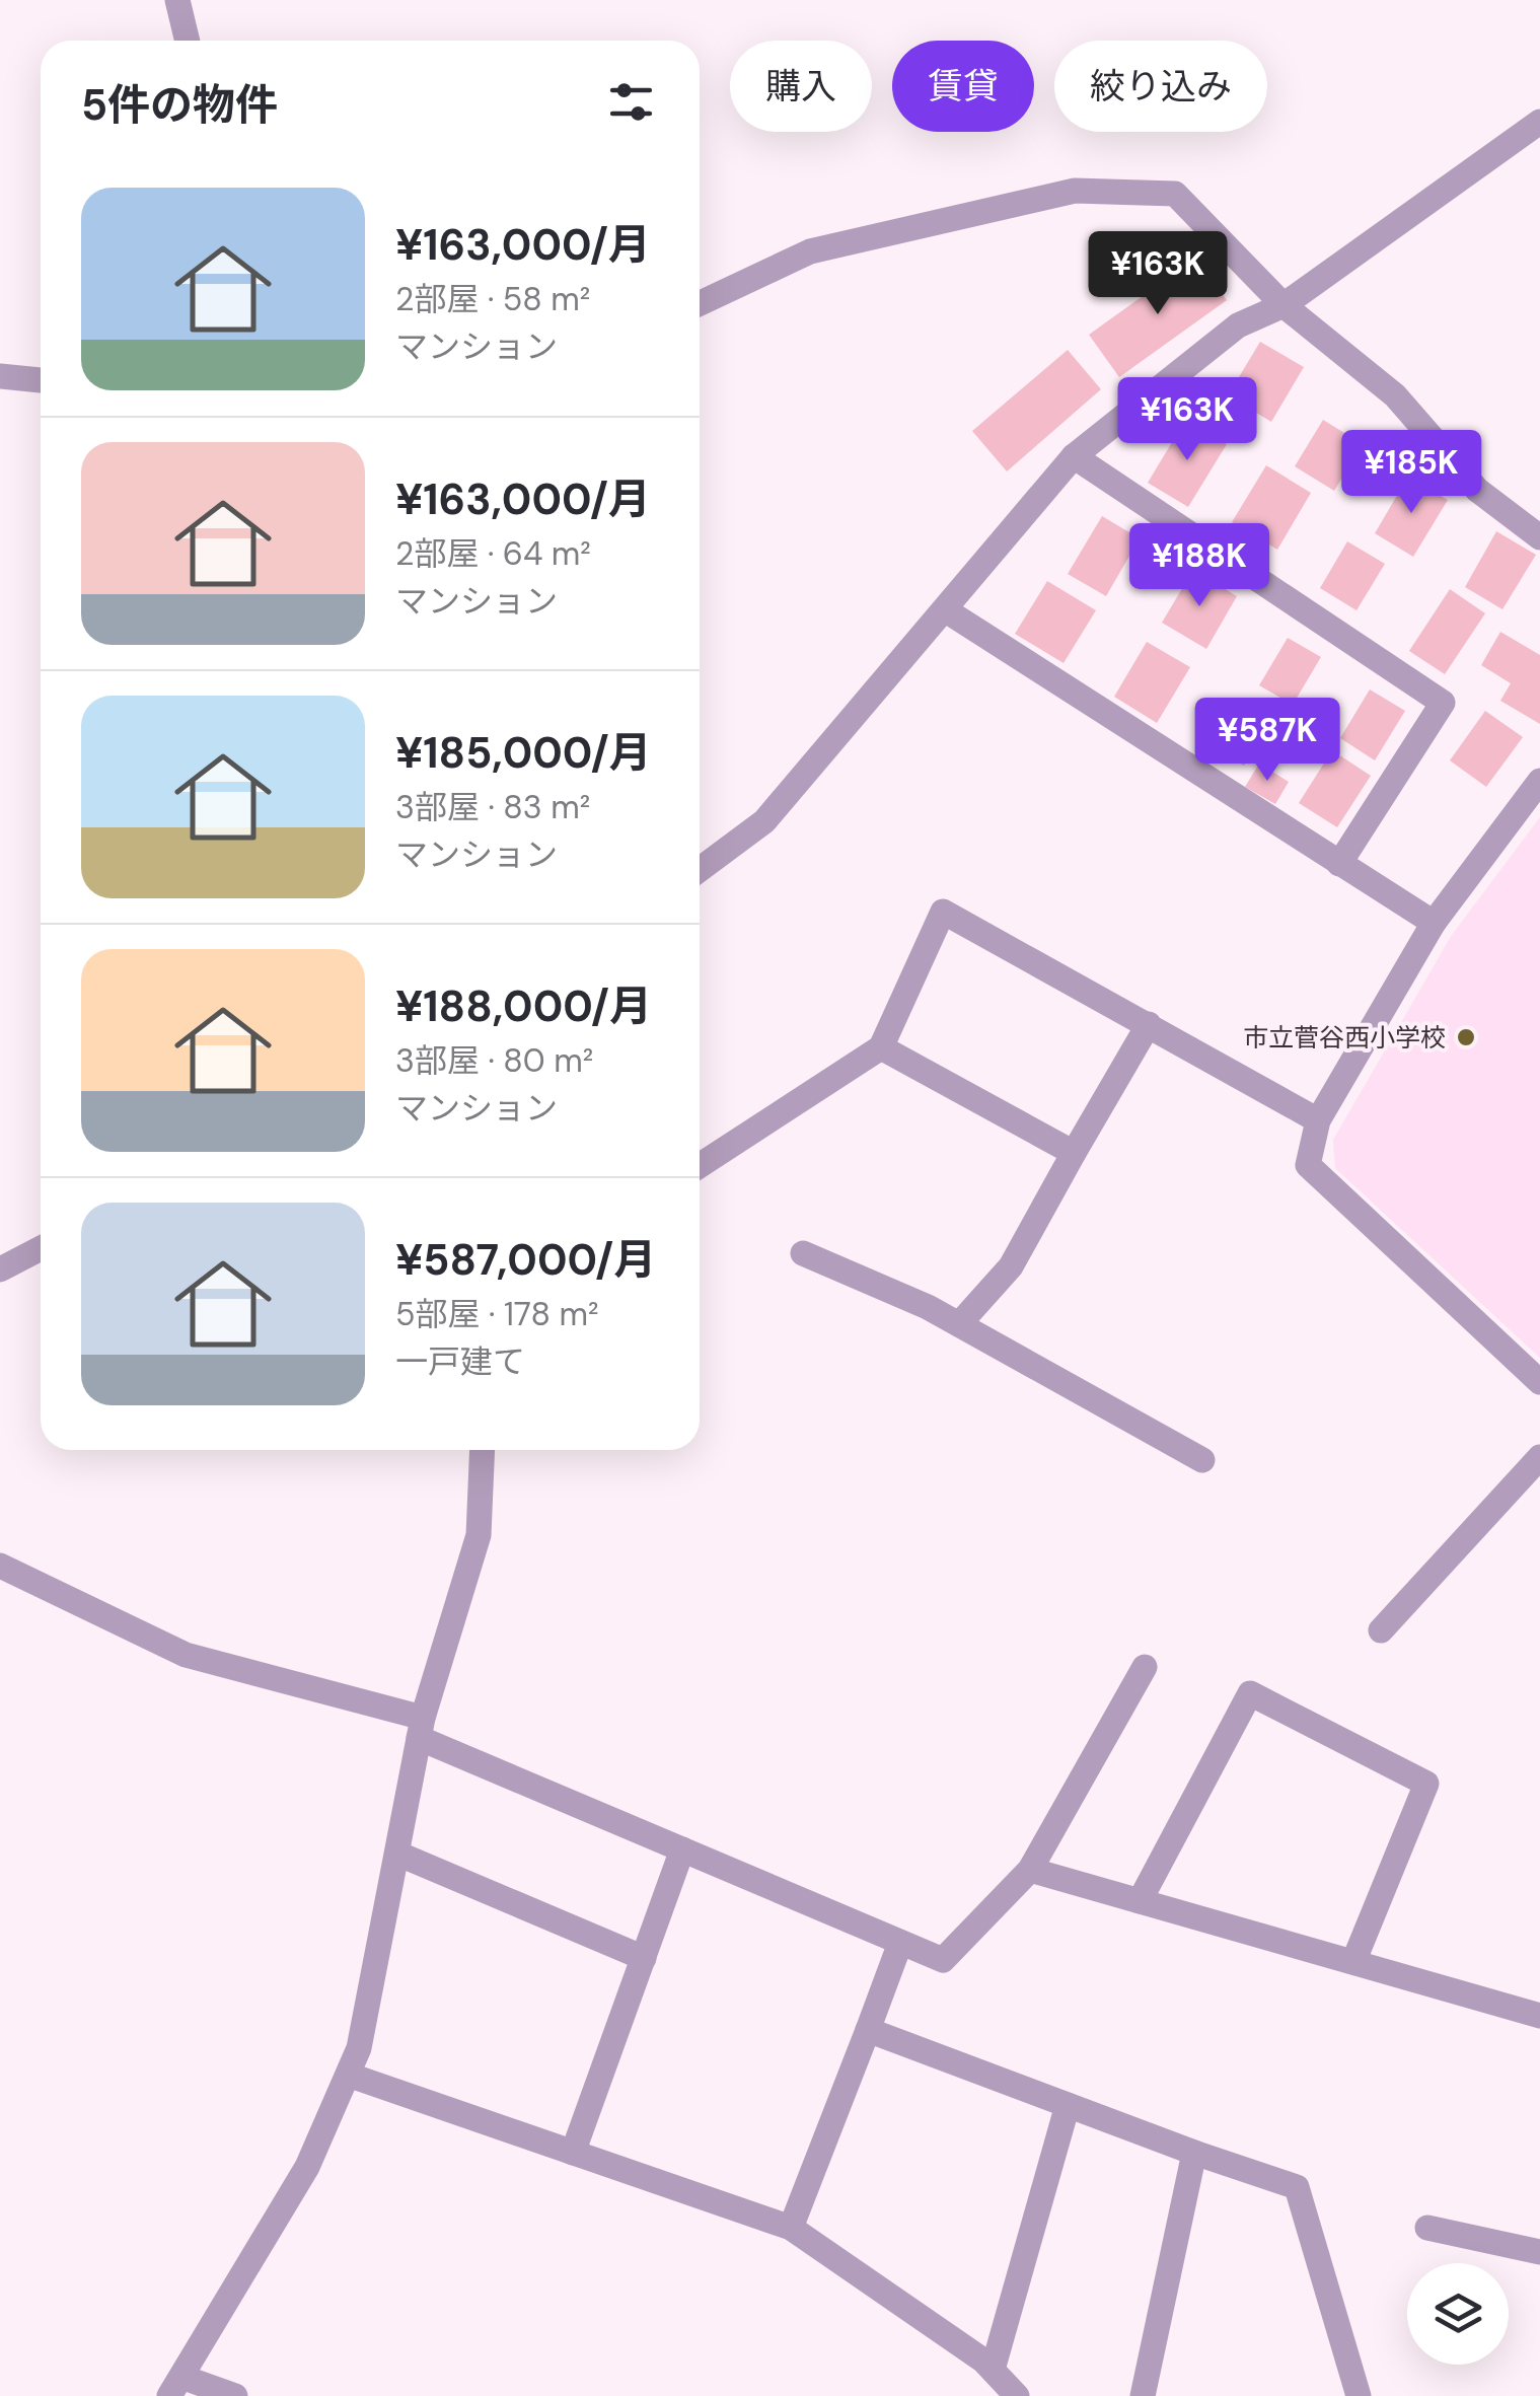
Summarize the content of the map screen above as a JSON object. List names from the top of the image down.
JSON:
{
  "places": ["市立菅谷西小学校"],
  "page": {
    "chip": ["購入", "賃貸", "絞り込み"],
    "heading": "5件の物件",
    "list": [
      {
        "name": "¥163,000/月",
        "note": "2部屋 · 58 m² · マンション"
      },
      {
        "name": "¥163,000/月",
        "note": "2部屋 · 64 m² · マンション"
      },
      {
        "name": "¥185,000/月",
        "note": "3部屋 · 83 m² · マンション"
      },
      {
        "name": "¥188,000/月",
        "note": "3部屋 · 80 m² · マンション"
      },
      {
        "name": "¥587,000/月",
        "note": "5部屋 · 178 m² · 一戸建て"
      }
    ],
    "price": [
      "¥163K",
      "¥163K",
      "¥185K",
      "¥188K",
      "¥587K"
    ]
  }
}
